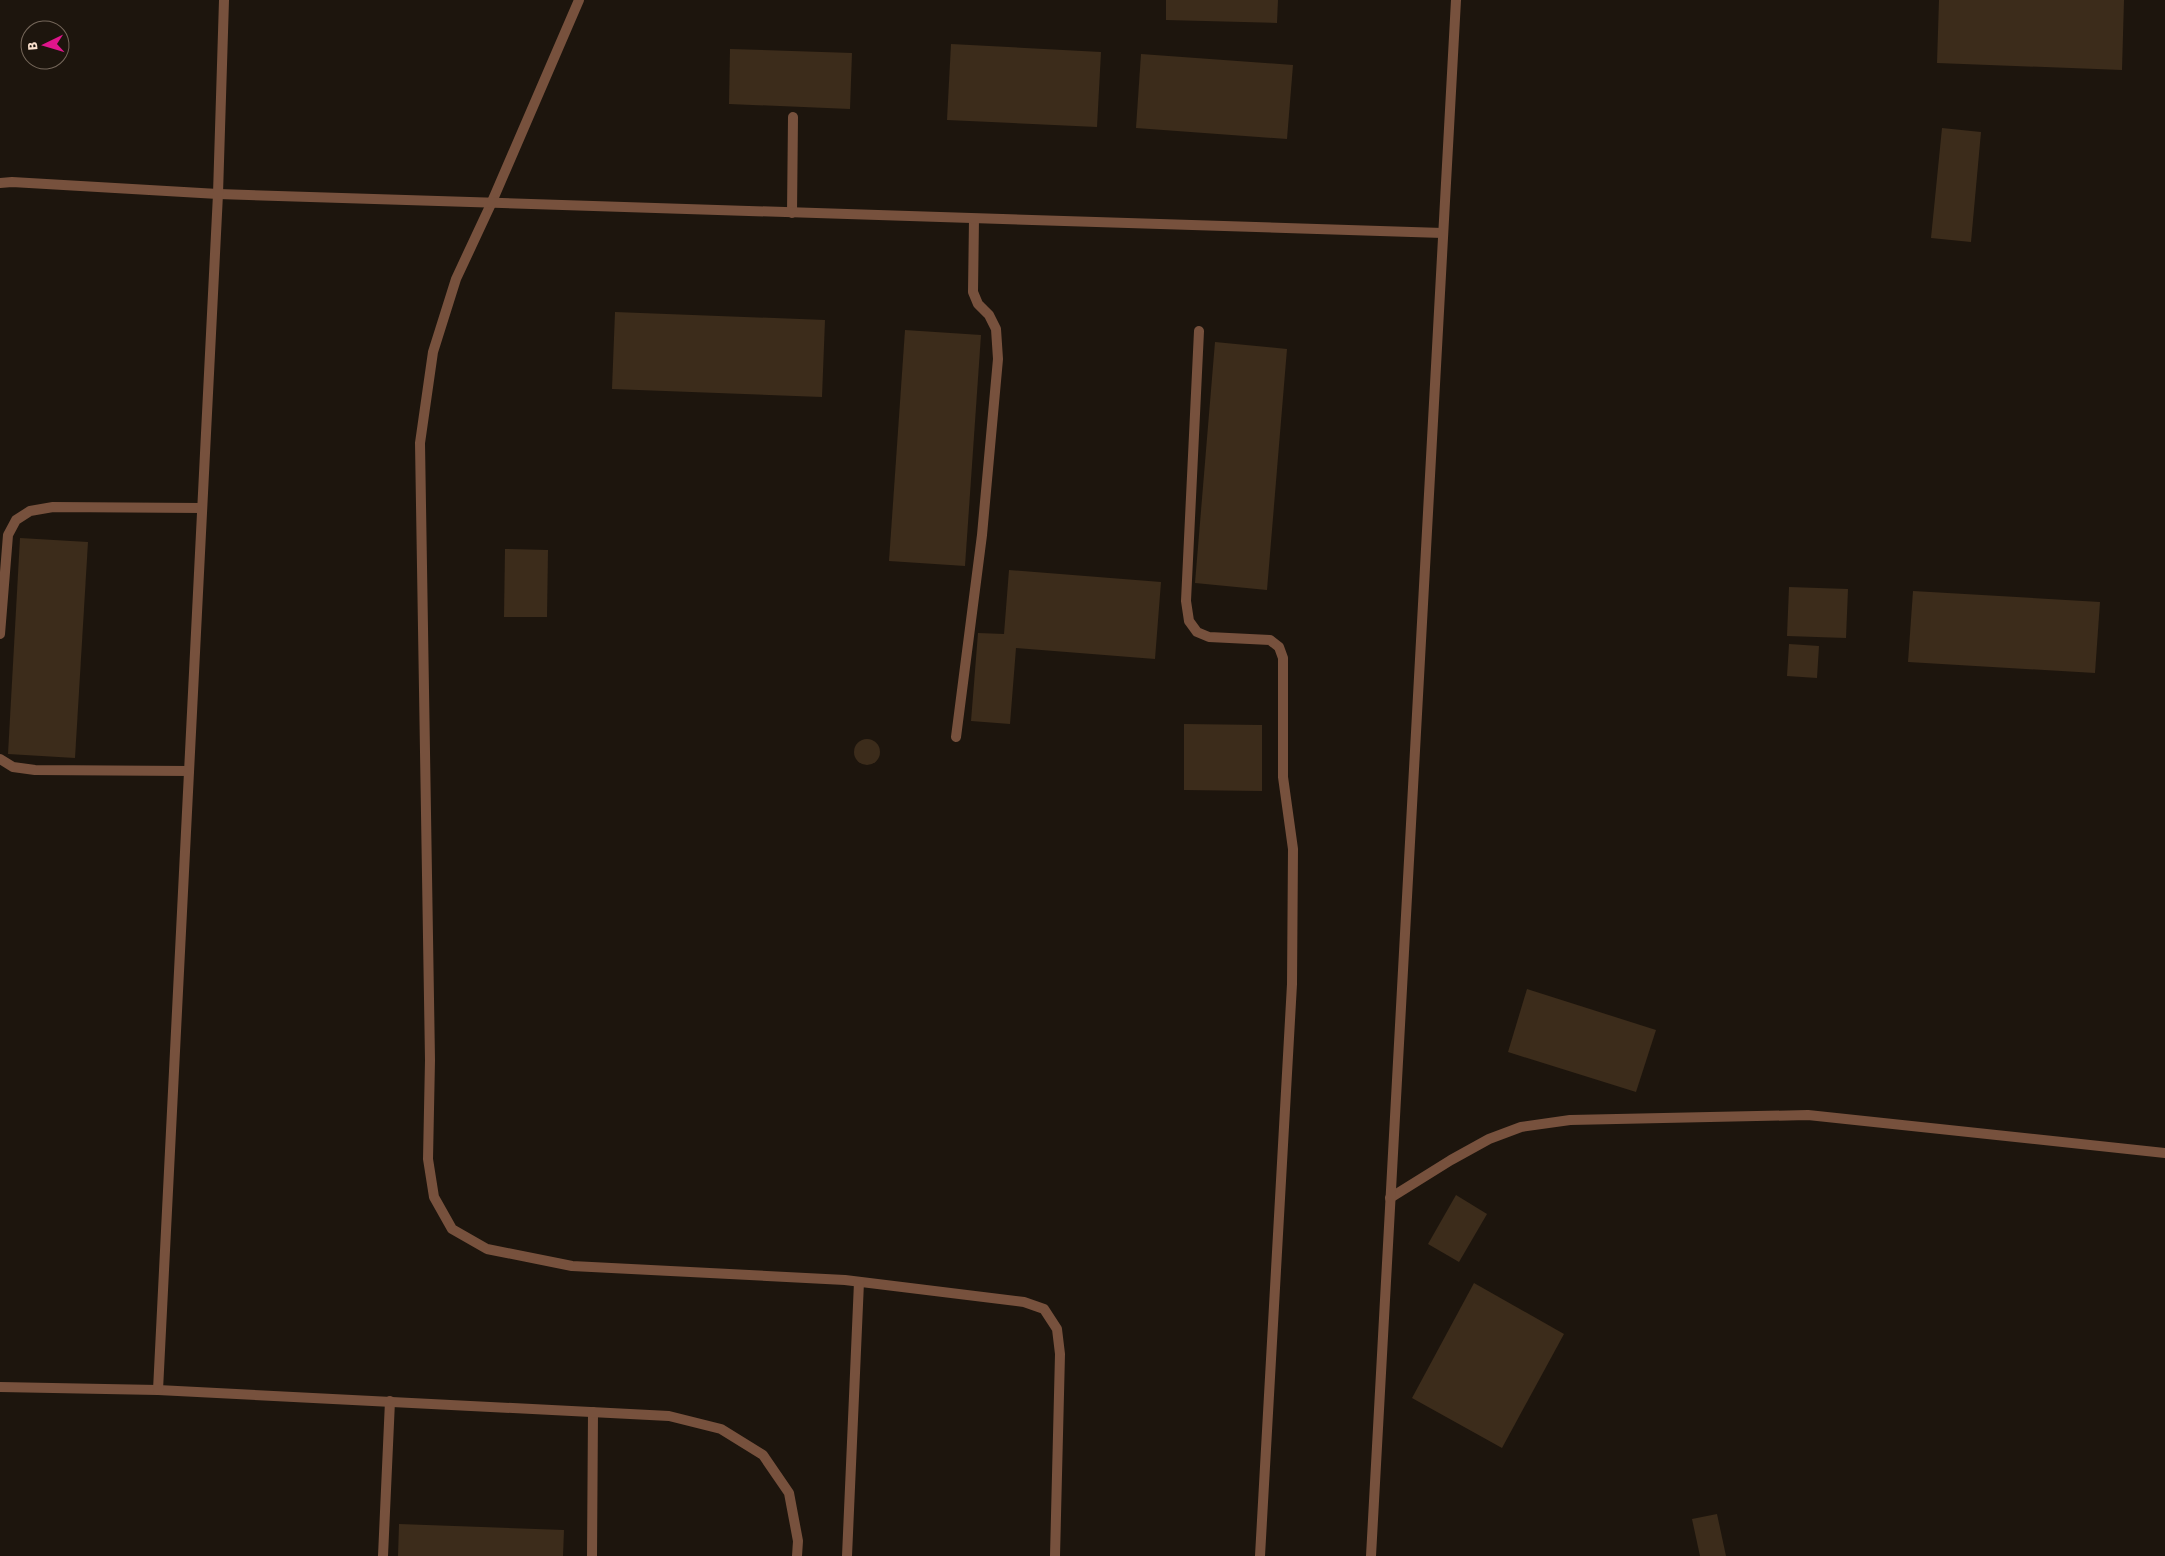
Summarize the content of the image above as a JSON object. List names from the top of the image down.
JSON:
{
  "north": "left"
}
